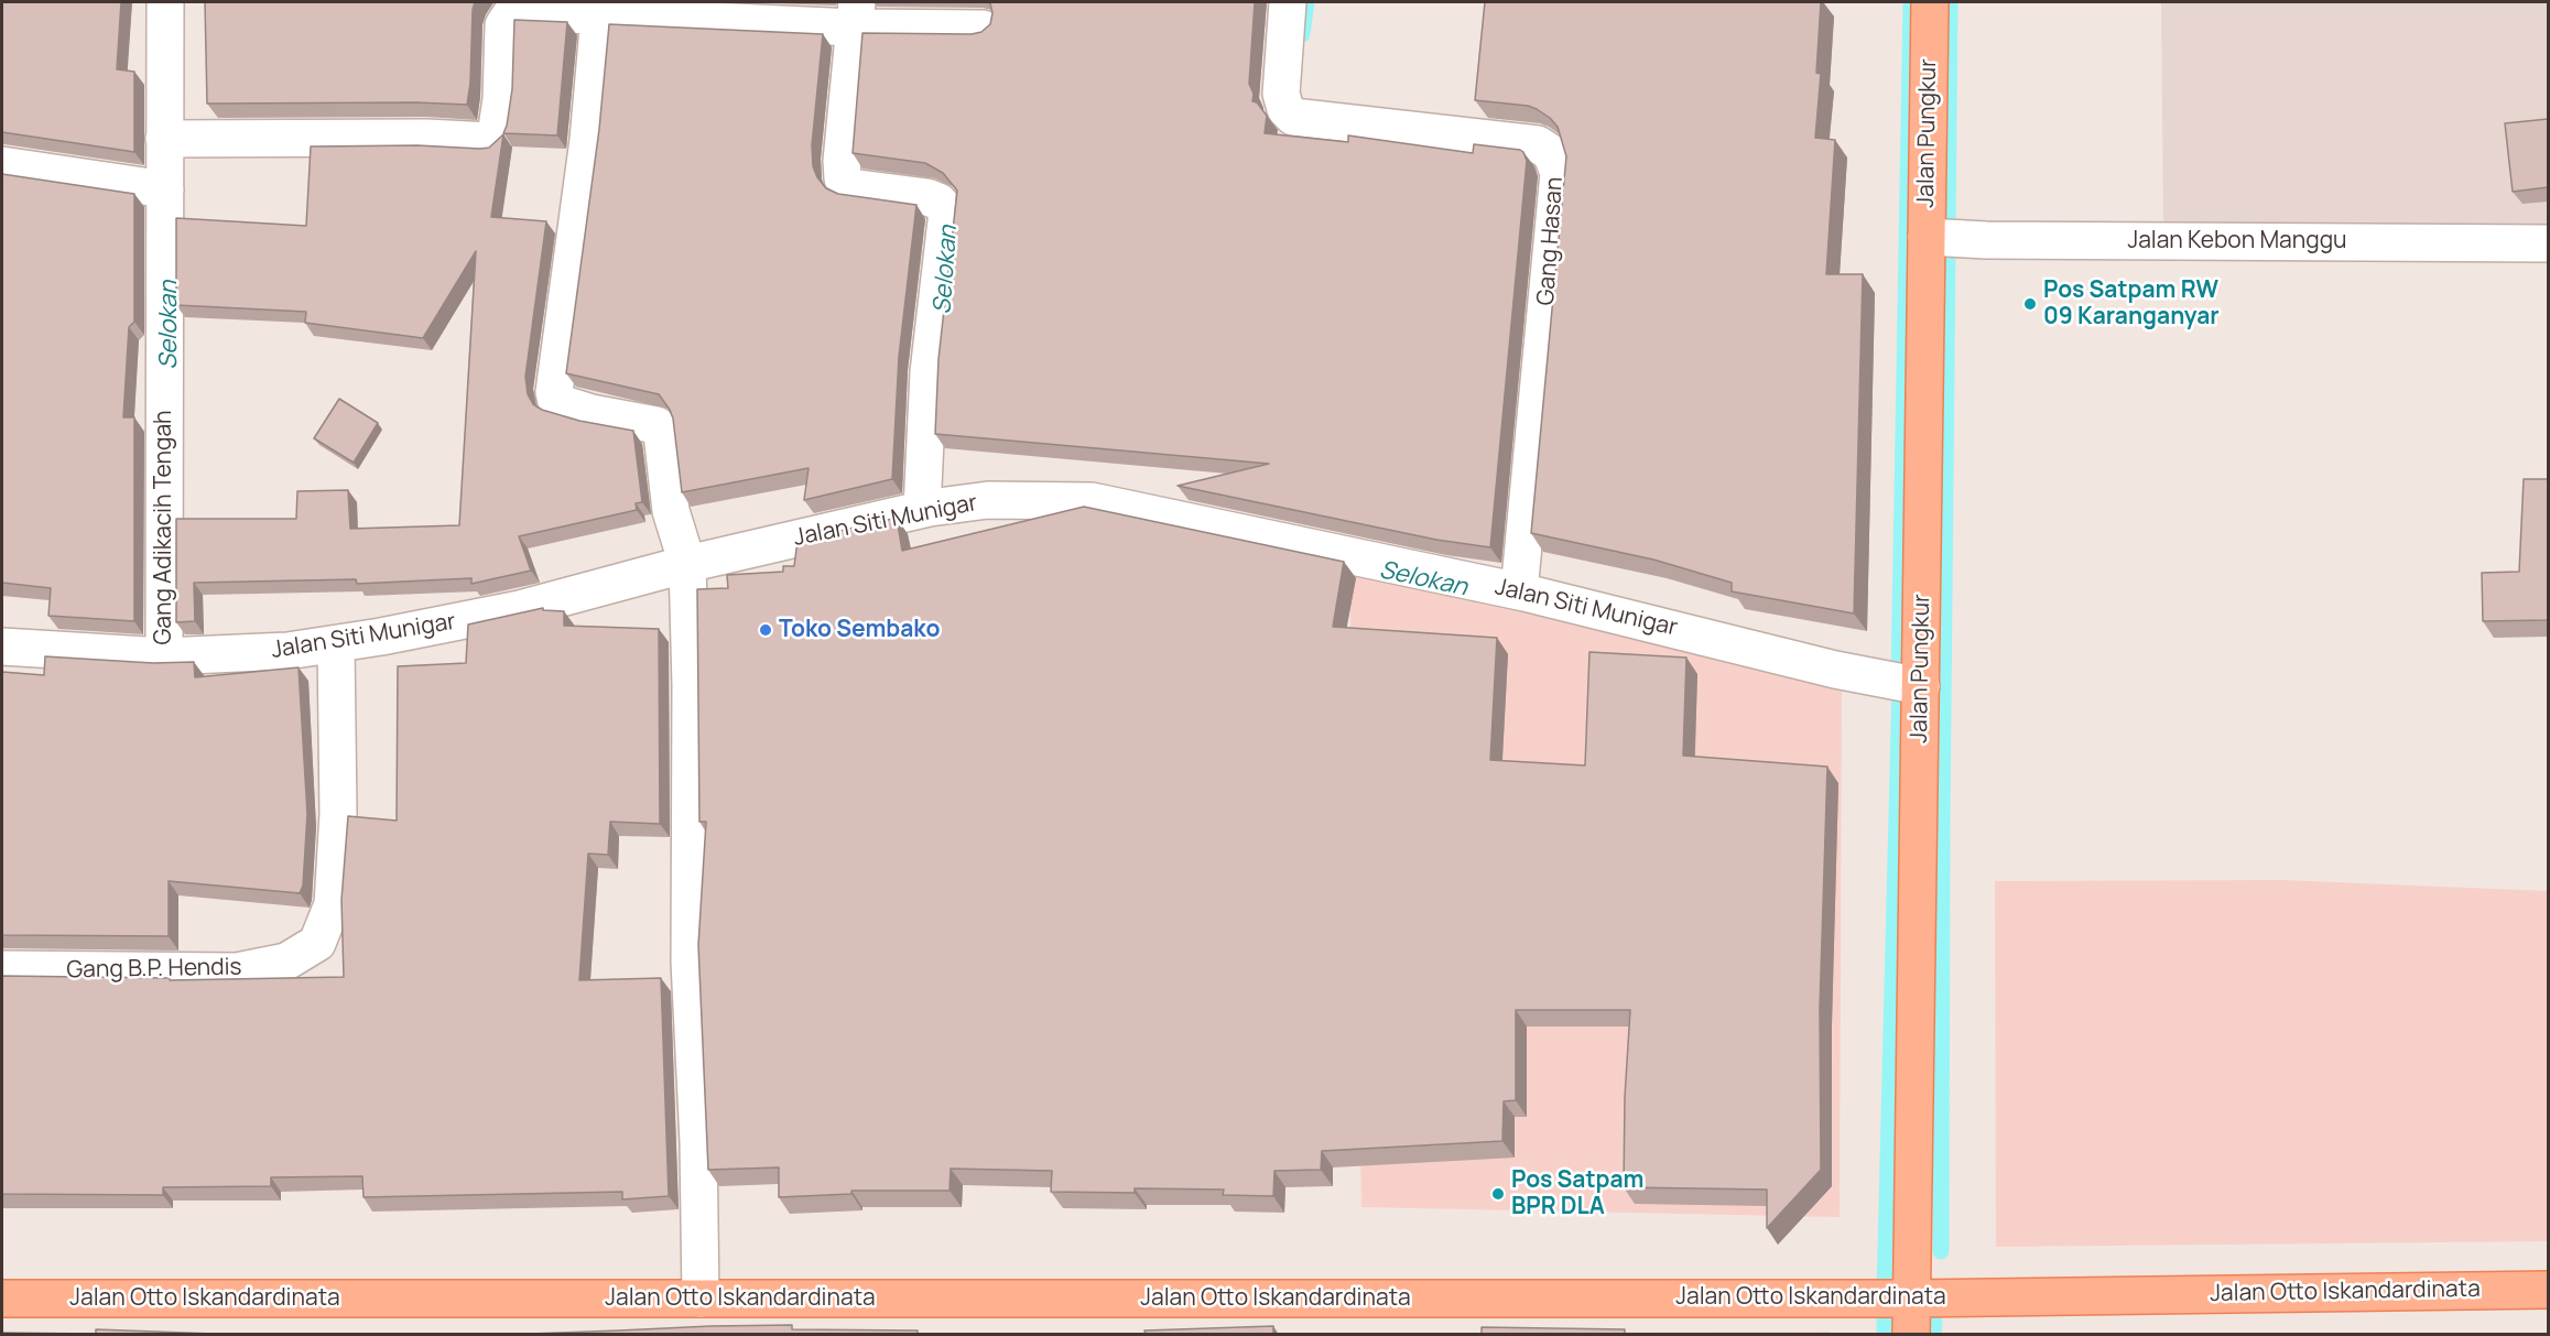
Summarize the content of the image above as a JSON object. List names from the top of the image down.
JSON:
{
  "streets": {
    "main road": ["Jalan Pungkur", "Jalan Otto Iskandardinata"],
    "street": [
      "Gang Hasan",
      "Jalan Kebon Manggu",
      "Jalan Siti Munigar",
      "Gang Adikacih Tengah",
      "Gang B.P. Hendis"
    ]
  },
  "crossings": [
    ["Jalan Pungkur", "Jalan Kebon Manggu"],
    ["Jalan Pungkur", "Jalan Siti Munigar"],
    ["Jalan Pungkur", "Jalan Otto Iskandardinata"],
    ["Gang Hasan", "Jalan Siti Munigar"],
    ["Jalan Siti Munigar", "Gang Adikacih Tengah"],
    ["Jalan Siti Munigar", "Gang B.P. Hendis"]
  ],
  "water": ["Selokan"],
  "places": ["Pos Satpam RW 09 Karanganyar", "Toko Sembako", "Pos Satpam BPR DLA"]
}
